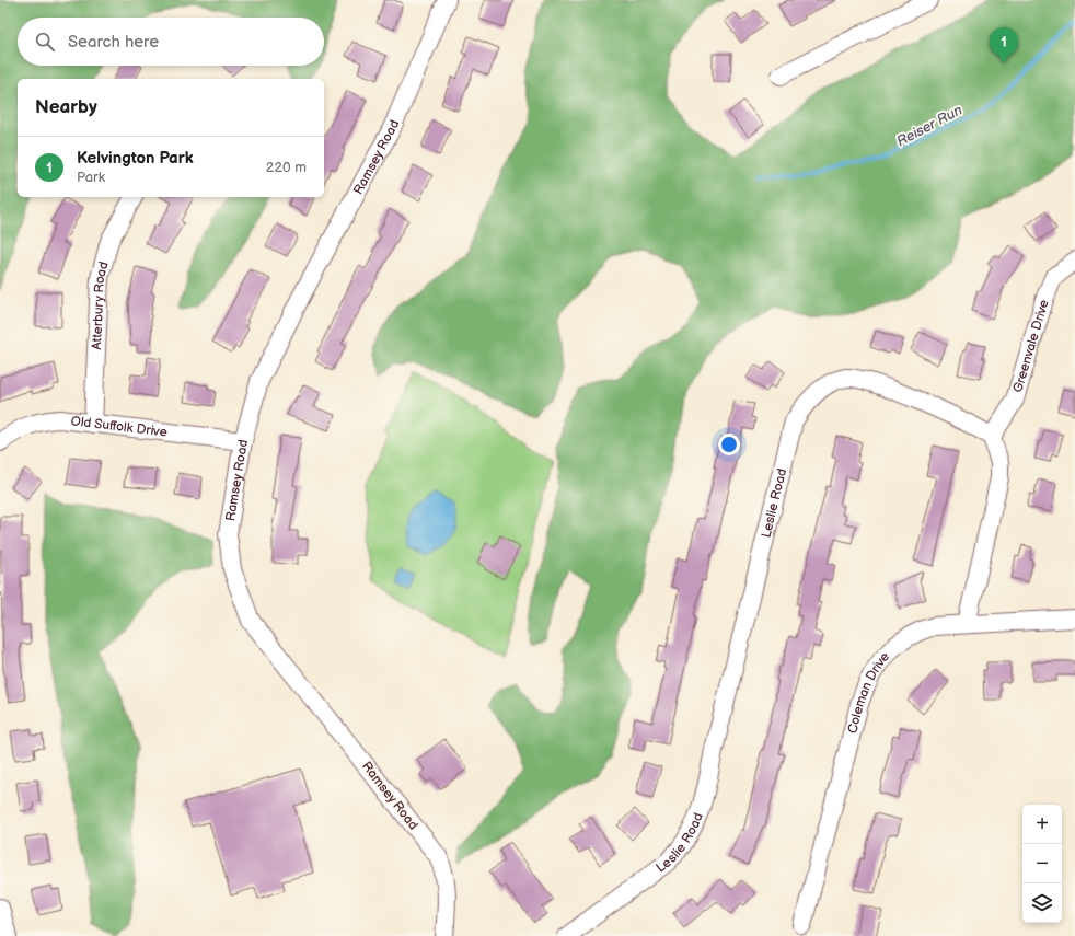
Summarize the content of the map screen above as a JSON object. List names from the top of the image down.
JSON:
{
  "streets": {
    "street": [
      "Ramsey Road",
      "Atterbury Road",
      "Greenvale Drive",
      "Old Suffolk Drive",
      "Leslie Road",
      "Coleman Drive"
    ]
  },
  "crossings": [
    ["Ramsey Road", "Old Suffolk Drive"],
    ["Atterbury Road", "Old Suffolk Drive"],
    ["Greenvale Drive", "Leslie Road"]
  ],
  "water": ["Reiser Run"],
  "page": {
    "search": "Search here",
    "pins": "1",
    "heading": "Nearby",
    "list": [
      {
        "mark": "1",
        "name": "Kelvington Park",
        "note": "Park",
        "value": "220 m"
      }
    ],
    "map_buttons": ["+", "−"]
  }
}
